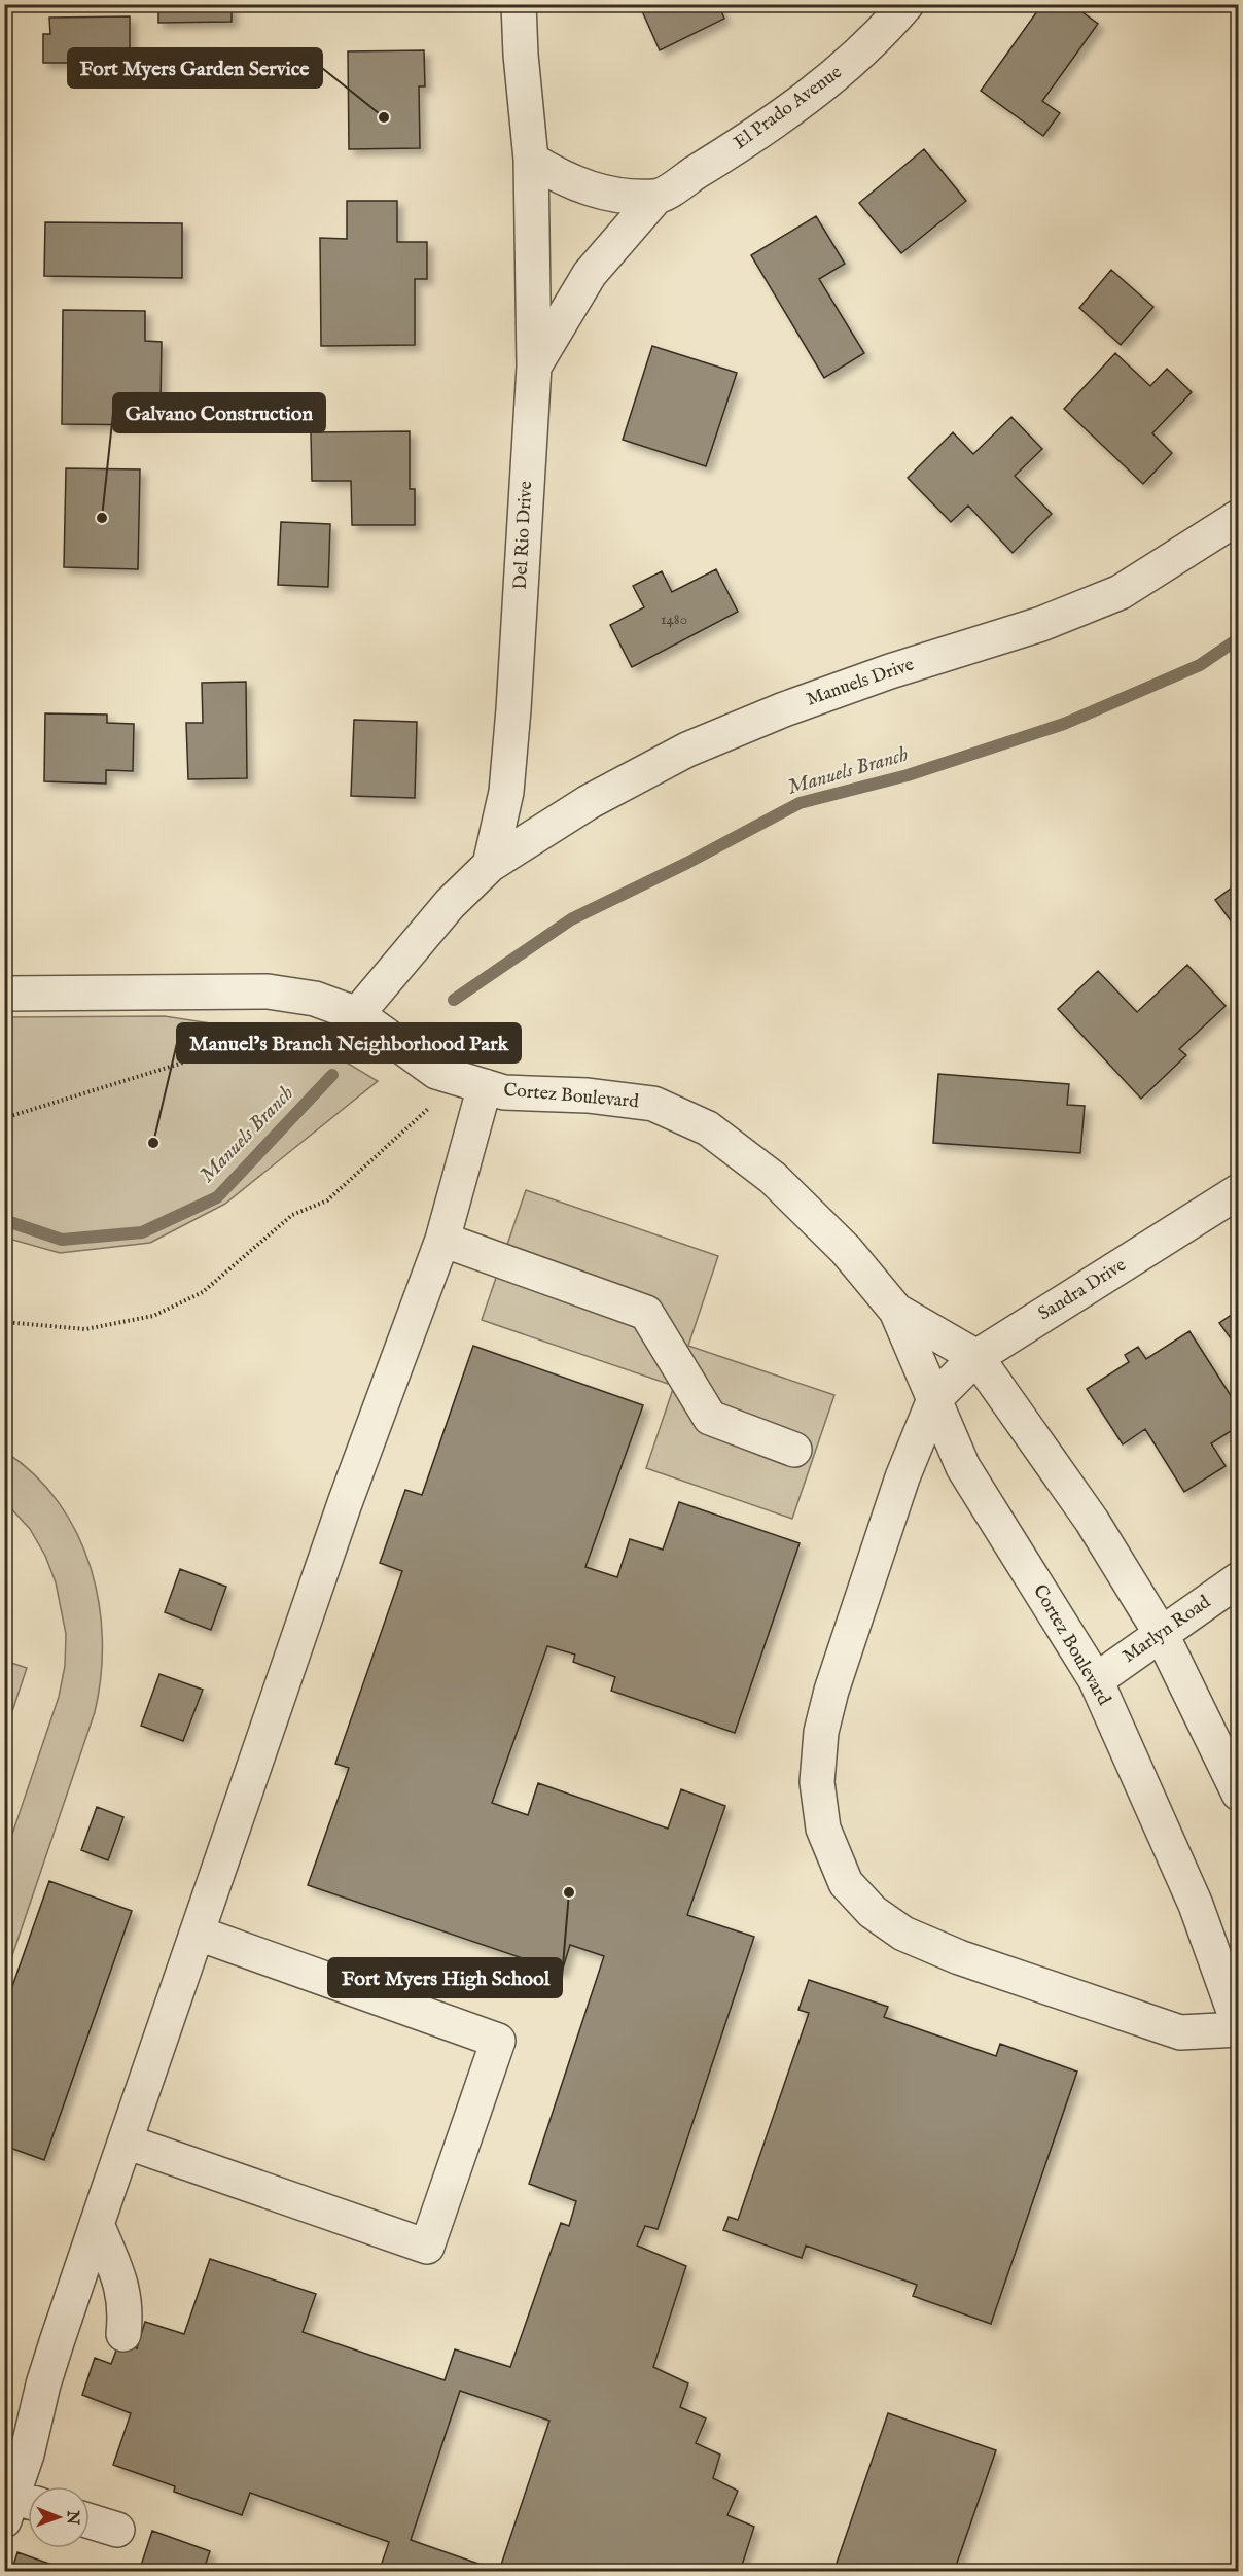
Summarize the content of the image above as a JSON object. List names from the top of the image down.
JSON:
{
  "streets": {
    "street": [
      "El Prado Avenue",
      "Del Rio Drive",
      "Manuels Drive",
      "Cortez Boulevard",
      "Sandra Drive",
      "Marlyn Road"
    ]
  },
  "crossings": [
    ["El Prado Avenue", "Del Rio Drive"],
    ["Del Rio Drive", "Manuels Drive"],
    ["Cortez Boulevard", "Sandra Drive"],
    ["Cortez Boulevard", "Marlyn Road"]
  ],
  "water": ["Manuels Branch"],
  "places": [
    "Fort Myers Garden Service",
    "Galvano Construction",
    "Manuel’s Branch Neighborhood Park",
    "Fort Myers High School"
  ],
  "house_numbers": ["1480"],
  "north": "right"
}
